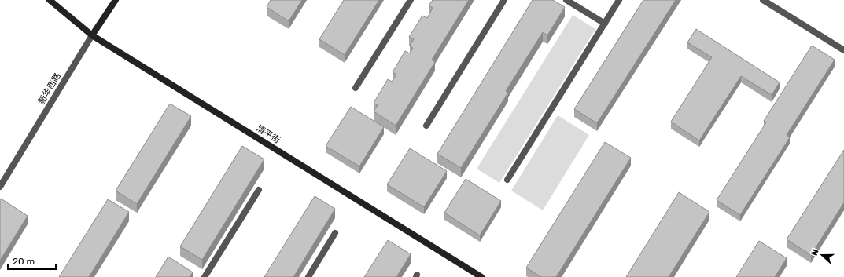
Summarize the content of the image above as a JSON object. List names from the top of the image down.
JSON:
{
  "streets": {
    "street": ["新华西路", "清平街"]
  },
  "crossings": [
    ["新华西路", "清平街"]
  ],
  "scale_bar": "20 m",
  "north": "left"
}
